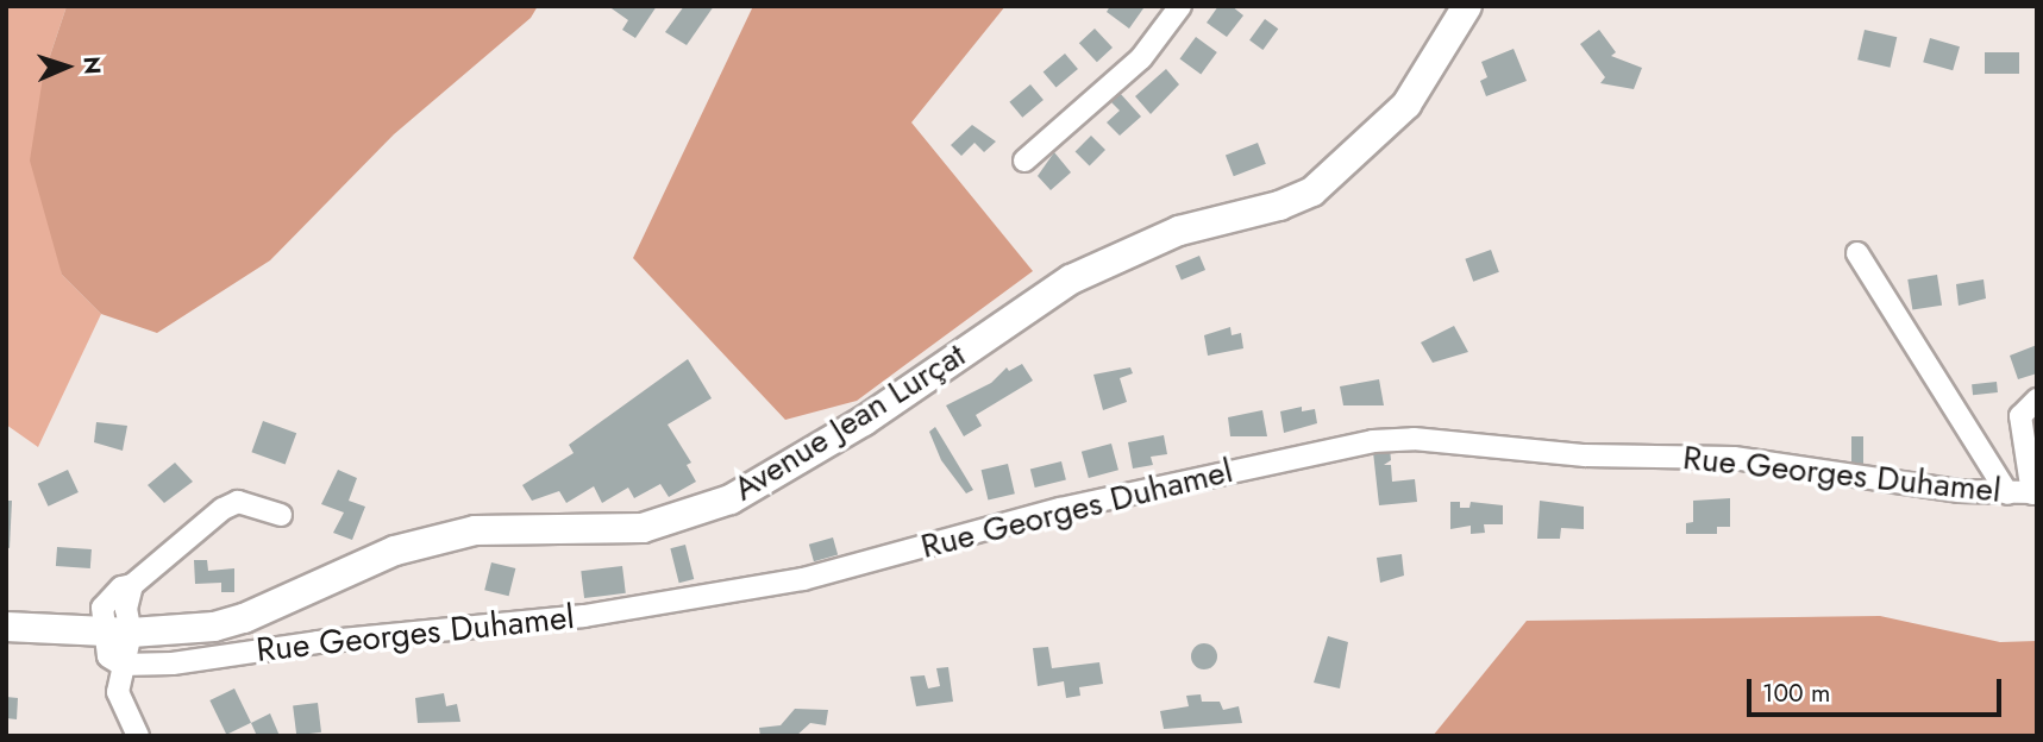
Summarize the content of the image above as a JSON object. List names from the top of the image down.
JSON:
{
  "streets": {
    "main road": ["Avenue Jean Lurçat"],
    "street": ["Rue Georges Duhamel"]
  },
  "scale_bar": "100 m",
  "north": "right"
}
